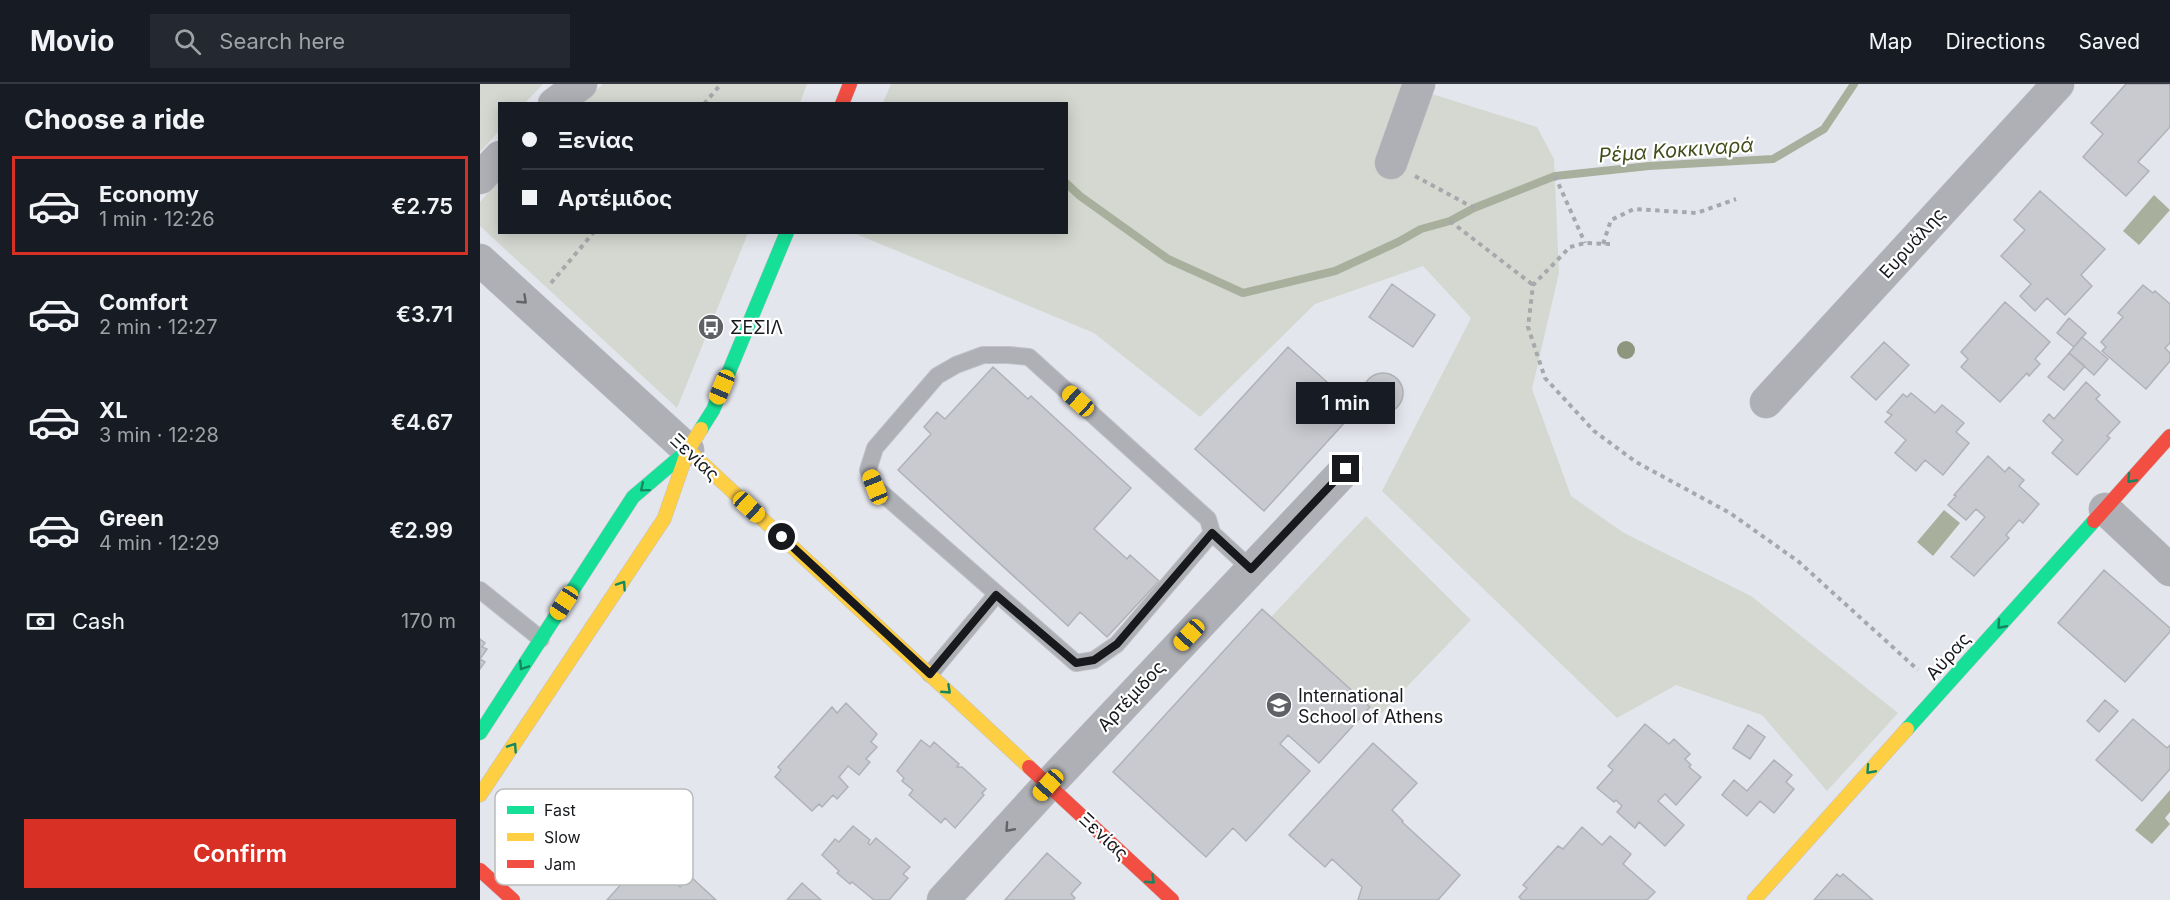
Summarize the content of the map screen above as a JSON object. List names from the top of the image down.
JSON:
{
  "streets": {
    "street": [
      "Ευρυάλης",
      "Ξενίας",
      "Αύρας",
      "Αρτέμιδος"
    ]
  },
  "crossings": [
    ["Ξενίας", "Αρτέμιδος"]
  ],
  "one_way": ["Ξενίας", "Αύρας"],
  "water": ["Ρέμα Κοκκιναρά"],
  "places": {
    "bus stop": ["ΣΕΣΙΛ"],
    "school or university": ["International School of Athens"]
  },
  "legend": ["Fast", "Slow", "Jam"],
  "page": {
    "header": "Movio",
    "search": "Search here",
    "nav": ["Map", "Directions", "Saved"],
    "heading": "Choose a ride",
    "banner": ["Ξενίας", "Αρτέμιδος"],
    "list": [
      {
        "name": "Economy",
        "note": "1 min · 12:26",
        "value": "€2.75"
      },
      {
        "name": "Comfort",
        "note": "2 min · 12:27",
        "value": "€3.71"
      },
      {
        "name": "XL",
        "note": "3 min · 12:28",
        "value": "€4.67"
      },
      {
        "name": "Green",
        "note": "4 min · 12:29",
        "value": "€2.99"
      }
    ],
    "bubble": "1 min",
    "pay": ["Cash", "170 m"],
    "buttons": "Confirm"
  }
}
